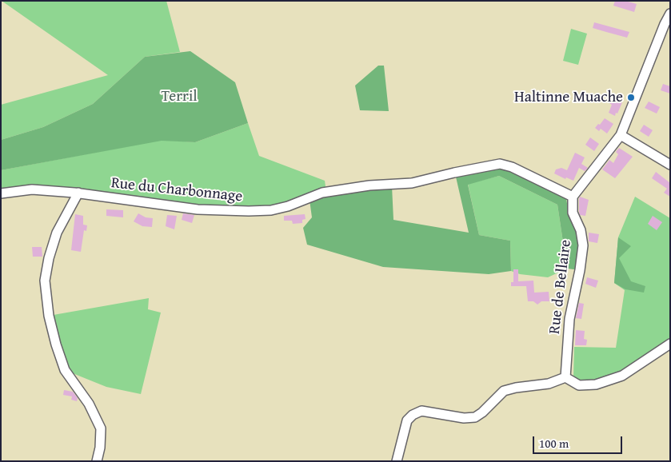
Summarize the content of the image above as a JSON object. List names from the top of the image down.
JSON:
{
  "streets": {
    "street": ["Rue du Charbonnage", "Rue de Bellaire"]
  },
  "crossings": [
    ["Rue du Charbonnage", "Rue de Bellaire"]
  ],
  "parks": ["Terril"],
  "places": ["Haltinne Muache"],
  "scale_bar": "100 m"
}
